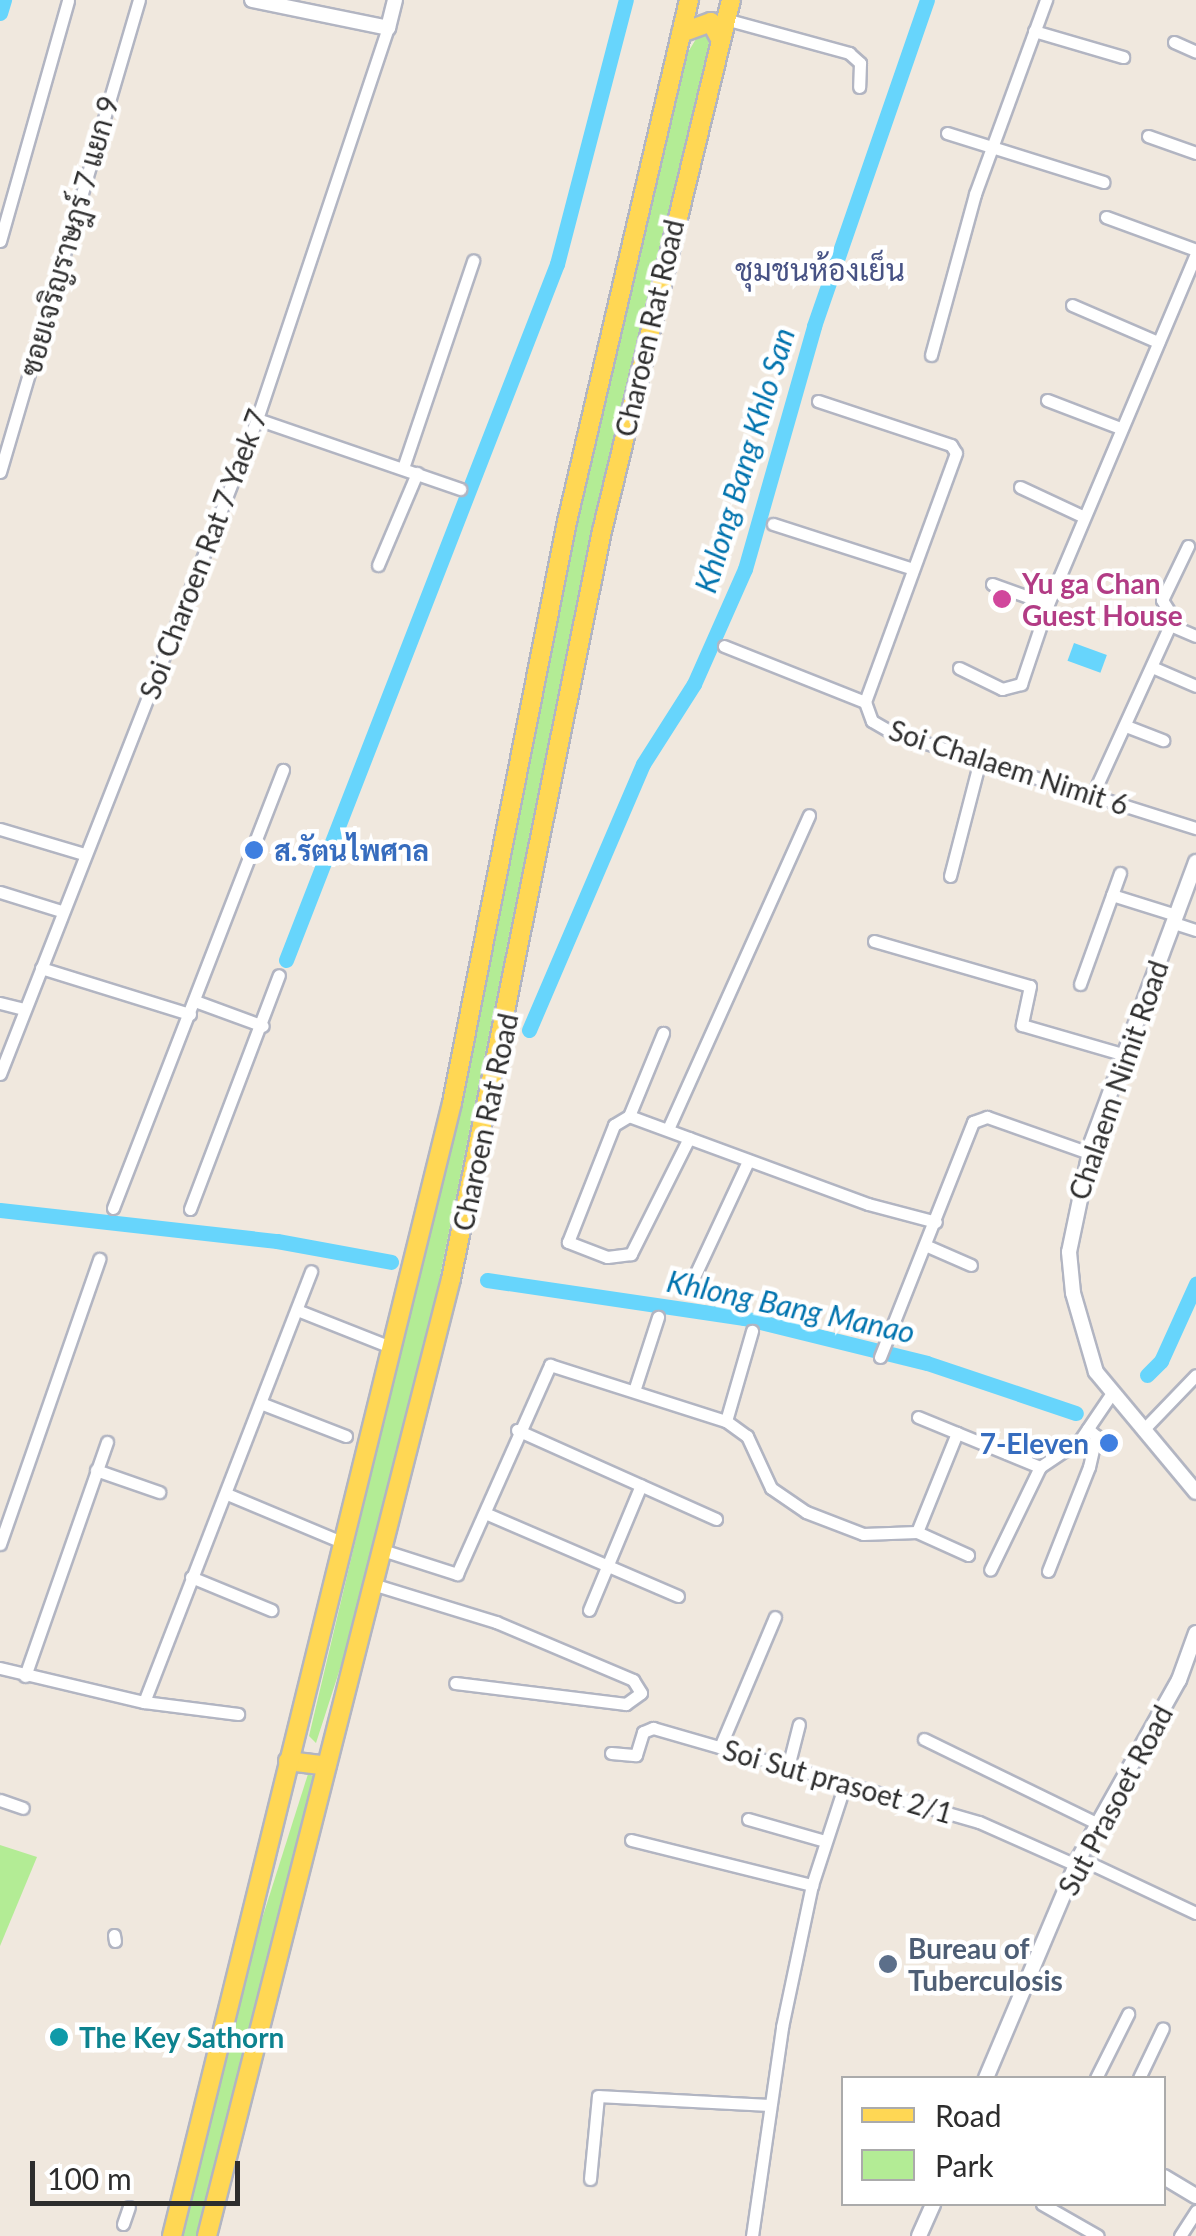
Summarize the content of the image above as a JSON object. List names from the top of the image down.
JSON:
{
  "streets": {
    "main road": ["Charoen Rat Road"],
    "street": [
      "ซอยเจริญราษฎร์ 7 แยก 9",
      "Soi Charoen Rat 7 Yaek 7",
      "Soi Chalaem Nimit 6",
      "Chalaem Nimit Road",
      "Soi Sut prasoet 2/1",
      "Sut Prasoet Road"
    ]
  },
  "crossings": [
    ["Soi Sut prasoet 2/1", "Sut Prasoet Road"]
  ],
  "districts": ["ชุมชนห้องเย็น"],
  "water": ["Khlong Bang Khlo San", "Khlong Bang Manao"],
  "places": [
    "Yu ga Chan Guest House",
    "ส.รัตนไพศาล",
    "7-Eleven",
    "Bureau of Tuberculosis",
    "The Key Sathorn"
  ],
  "legend": ["Road", "Park"],
  "scale_bar": "100 m"
}
